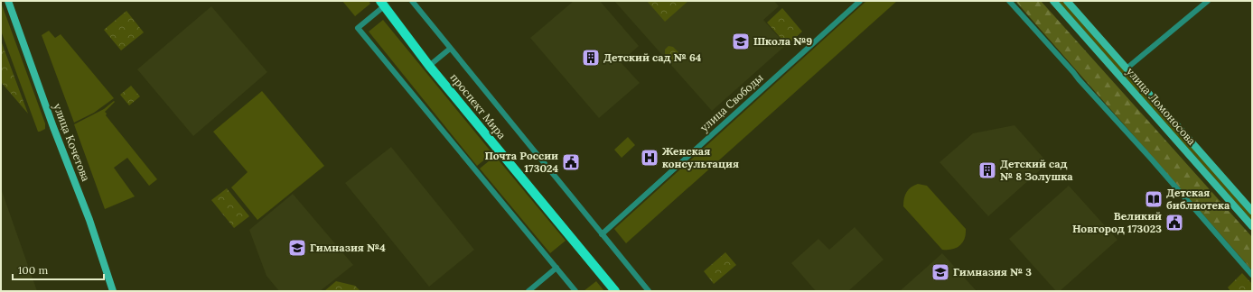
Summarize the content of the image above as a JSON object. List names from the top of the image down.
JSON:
{
  "streets": {
    "main road": ["проспект Мира", "улица Ломоносова", "улица Кочетова"],
    "street": ["улица Свободы"]
  },
  "places": {
    "school or university": ["Школа №9", "Гимназия №4", "Гимназия № 3"],
    "building": ["Детский сад № 64", "Детский сад № 8 Золушка"],
    "hospital": ["Женская консультация"],
    "public building": ["Почта России 173024", "Великий Новгород 173023"],
    "library": ["Детская библиотека"]
  },
  "scale_bar": "100 m"
}
